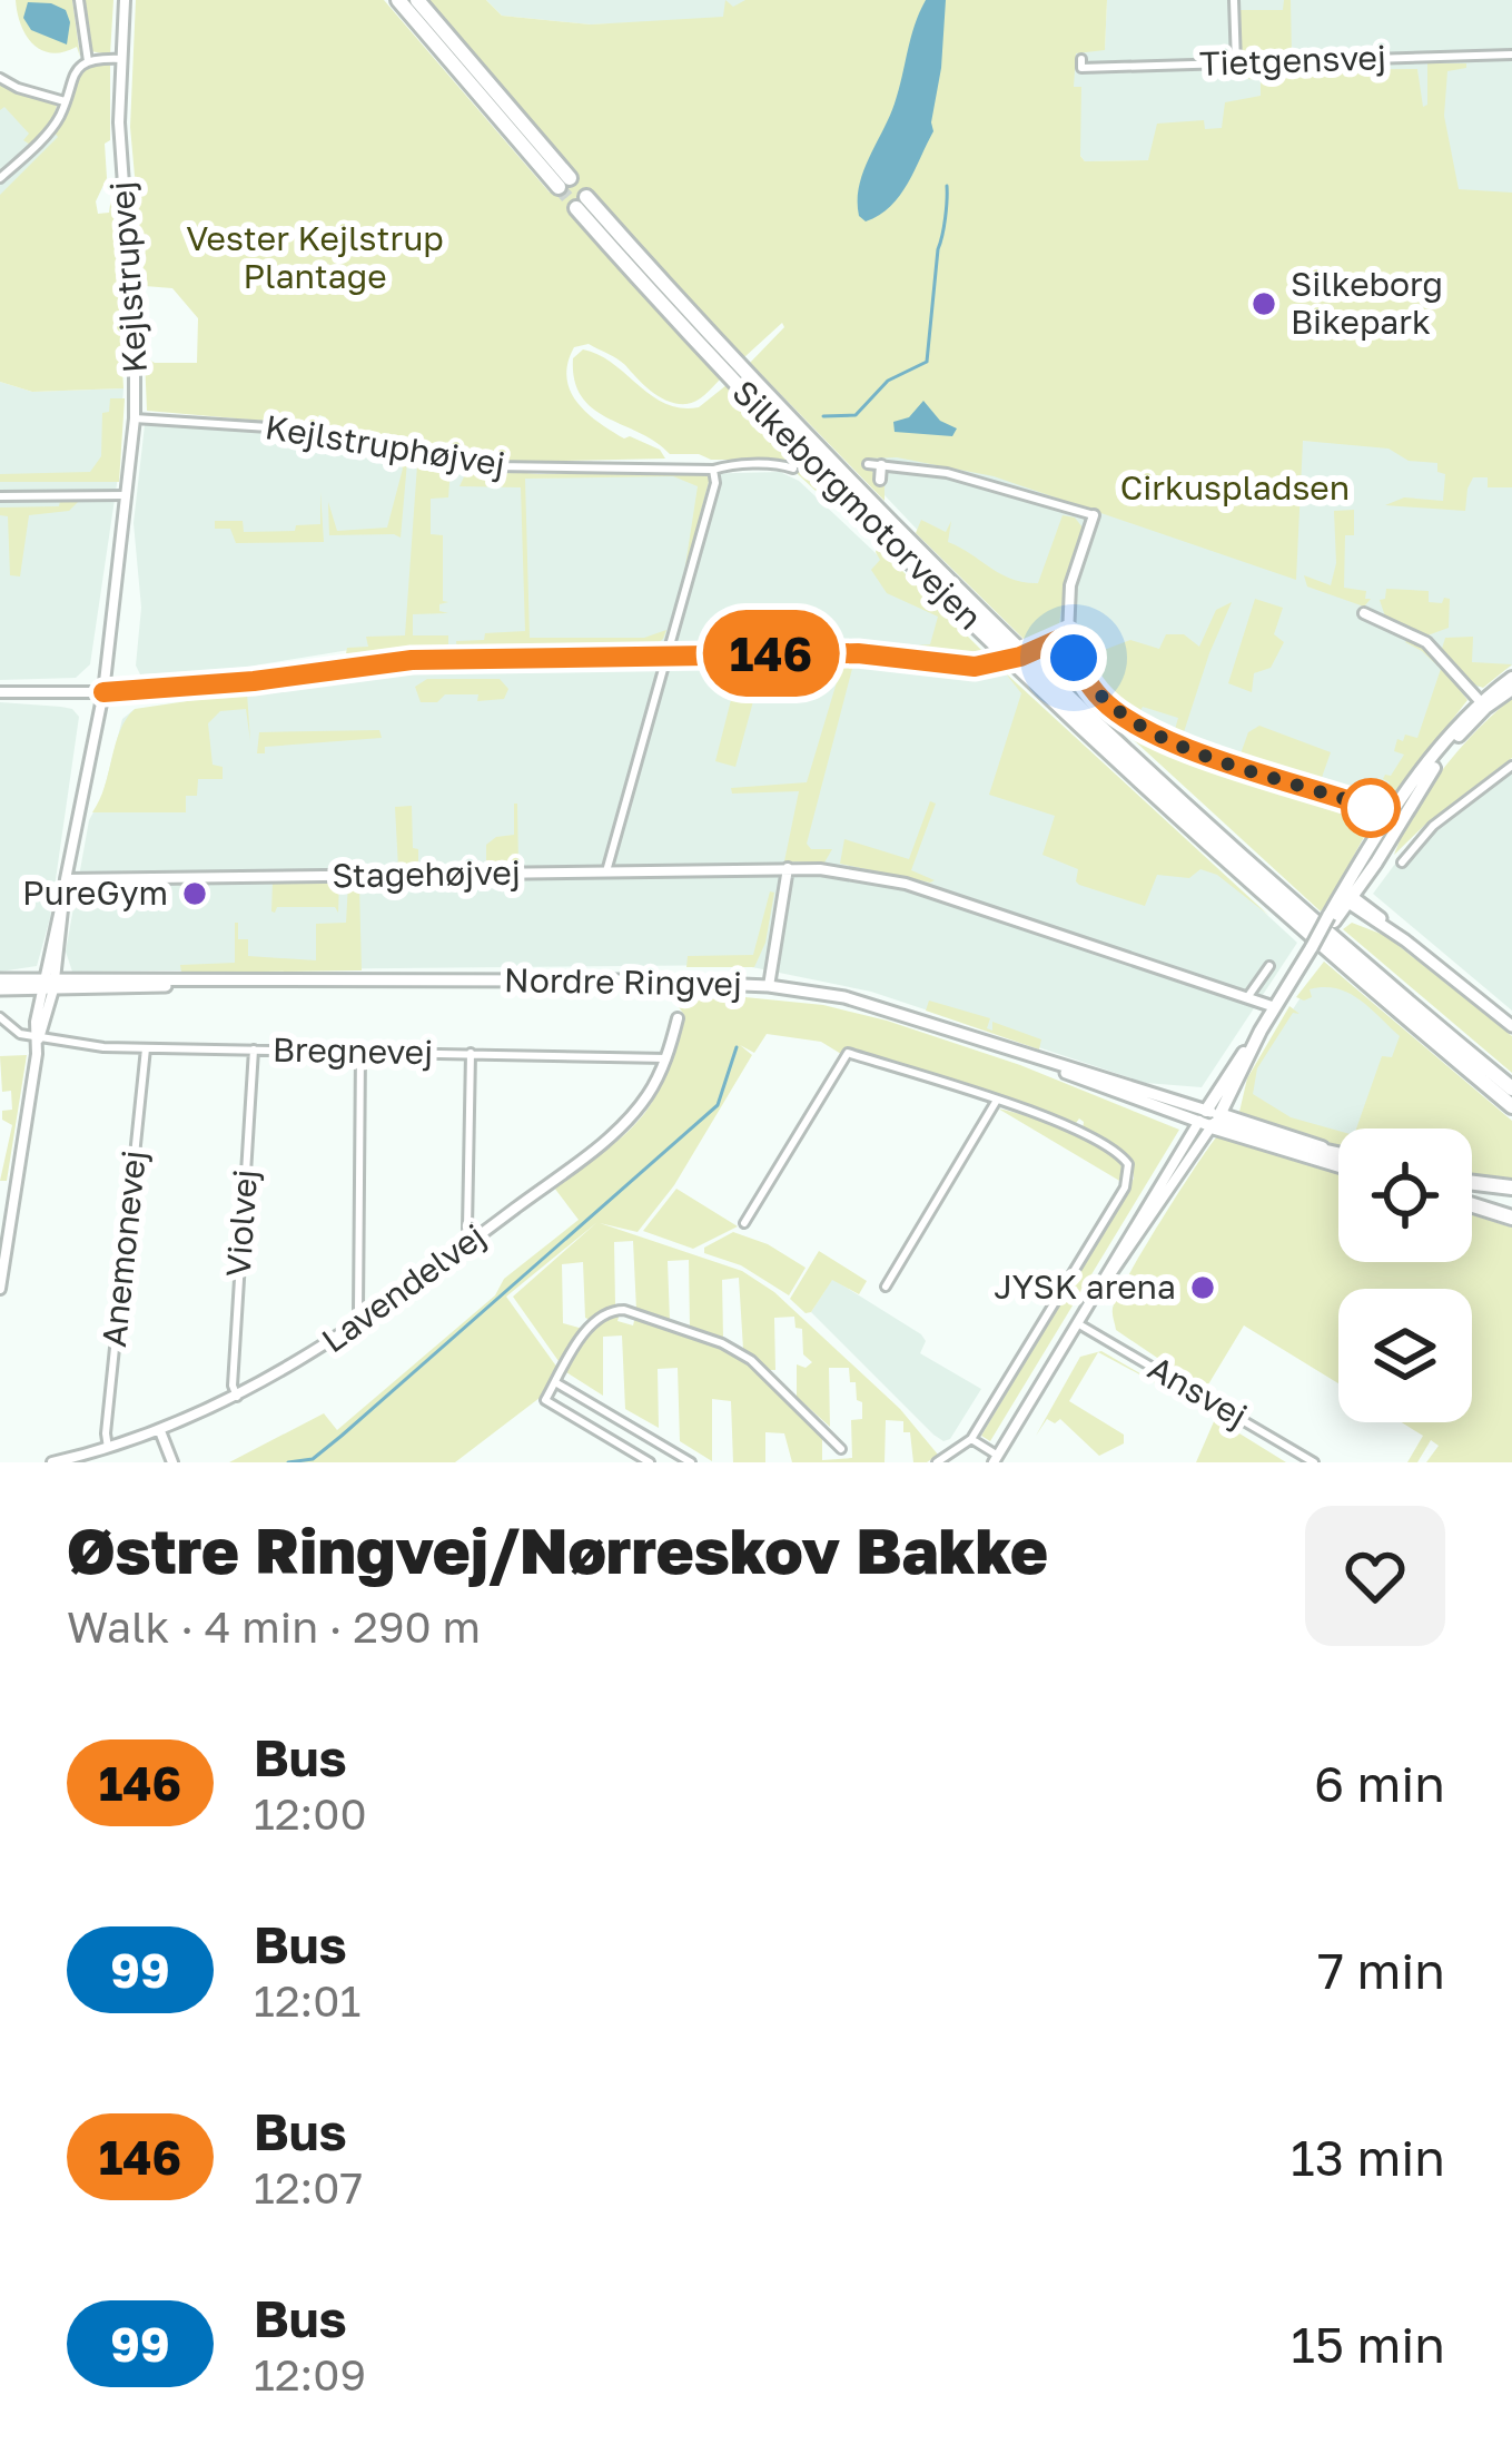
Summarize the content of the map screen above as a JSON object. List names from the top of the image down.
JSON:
{
  "streets": {
    "highway": ["Silkeborgmotorvejen"],
    "main road": ["Nordre Ringvej"],
    "street": [
      "Tietgensvej",
      "Kejlstrupvej",
      "Kejlstruphøjvej",
      "Stagehøjvej",
      "Bregnevej",
      "Violvej",
      "Anemonevej",
      "Lavendelvej",
      "Ansvej"
    ]
  },
  "crossings": [
    ["Kejlstrupvej", "Kejlstruphøjvej"],
    ["Kejlstrupvej", "Stagehøjvej"],
    ["Kejlstrupvej", "Nordre Ringvej"],
    ["Kejlstrupvej", "Bregnevej"],
    ["Bregnevej", "Violvej"],
    ["Bregnevej", "Anemonevej"],
    ["Bregnevej", "Lavendelvej"],
    ["Violvej", "Lavendelvej"],
    ["Anemonevej", "Lavendelvej"]
  ],
  "parks": ["Vester Kejlstrup Plantage", "Cirkuspladsen"],
  "places": ["Silkeborg Bikepark", "PureGym", "JYSK arena"],
  "lines": ["bus line 146"],
  "page": {
    "on_map": "146",
    "heading": ["Østre Ringvej/Nørreskov Bakke", "Walk · 4 min · 290 m"],
    "list": [
      {
        "mark": "146",
        "name": "Bus",
        "note": "12:00",
        "value": "6 min"
      },
      {
        "mark": "99",
        "name": "Bus",
        "note": "12:01",
        "value": "7 min"
      },
      {
        "mark": "146",
        "name": "Bus",
        "note": "12:07",
        "value": "13 min"
      },
      {
        "mark": "99",
        "name": "Bus",
        "note": "12:09",
        "value": "15 min"
      }
    ]
  }
}
